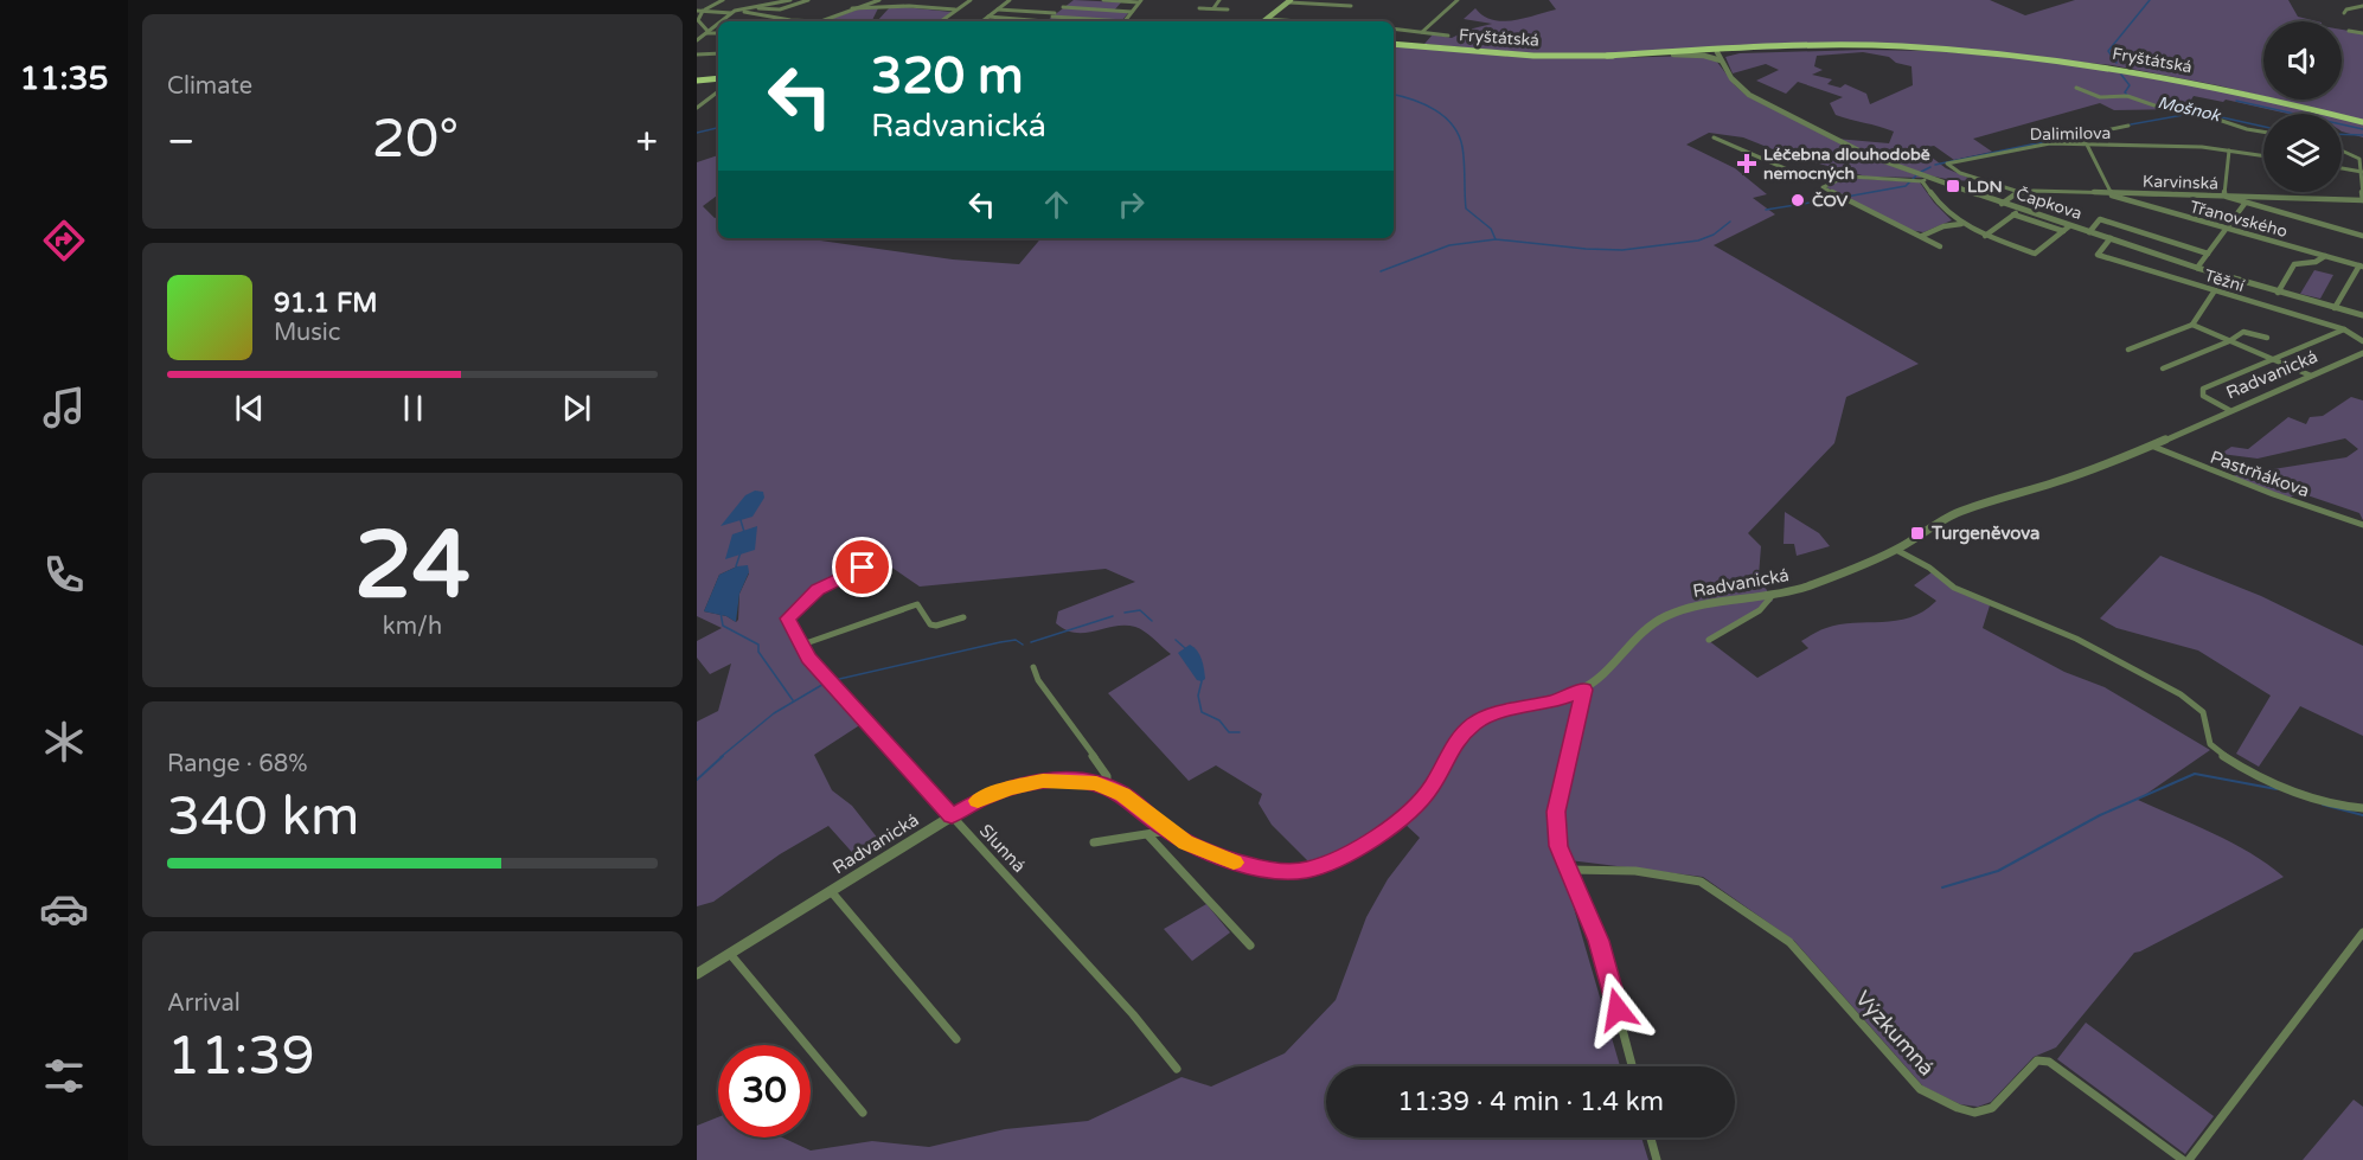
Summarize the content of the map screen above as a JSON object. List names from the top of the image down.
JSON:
{
  "streets": {
    "main road": ["Fryštátská"],
    "street": [
      "Dalimilova",
      "Karvinská",
      "Čapkova",
      "Třanovského",
      "Těžní",
      "Radvanická",
      "Pastrňákova",
      "Slunná",
      "Výzkumná"
    ]
  },
  "crossings": [
    ["Fryštátská", "Čapkova"],
    ["Dalimilova", "Karvinská"],
    ["Karvinská", "Třanovského"],
    ["Čapkova", "Těžní"],
    ["Radvanická", "Pastrňákova"],
    ["Radvanická", "Slunná"]
  ],
  "water": ["Mošnok"],
  "places": {
    "health": ["Léčebna dlouhodobě nemocných"],
    "transit": ["LDN", "Turgeněvova"],
    "other": ["ČOV"]
  },
  "page": {
    "tabs": "11:35",
    "tile": [
      "Climate",
      ["24", "km/h"],
      ["Range · 68%", "340 km"],
      ["Arrival", "11:39"]
    ],
    "turn": ["320 m", "Radvanická"],
    "heat": ["−", "20°", "+"],
    "song": ["91.1 FM", "Music"],
    "limit": "30",
    "trip": "11:39 · 4 min · 1.4 km"
  }
}
